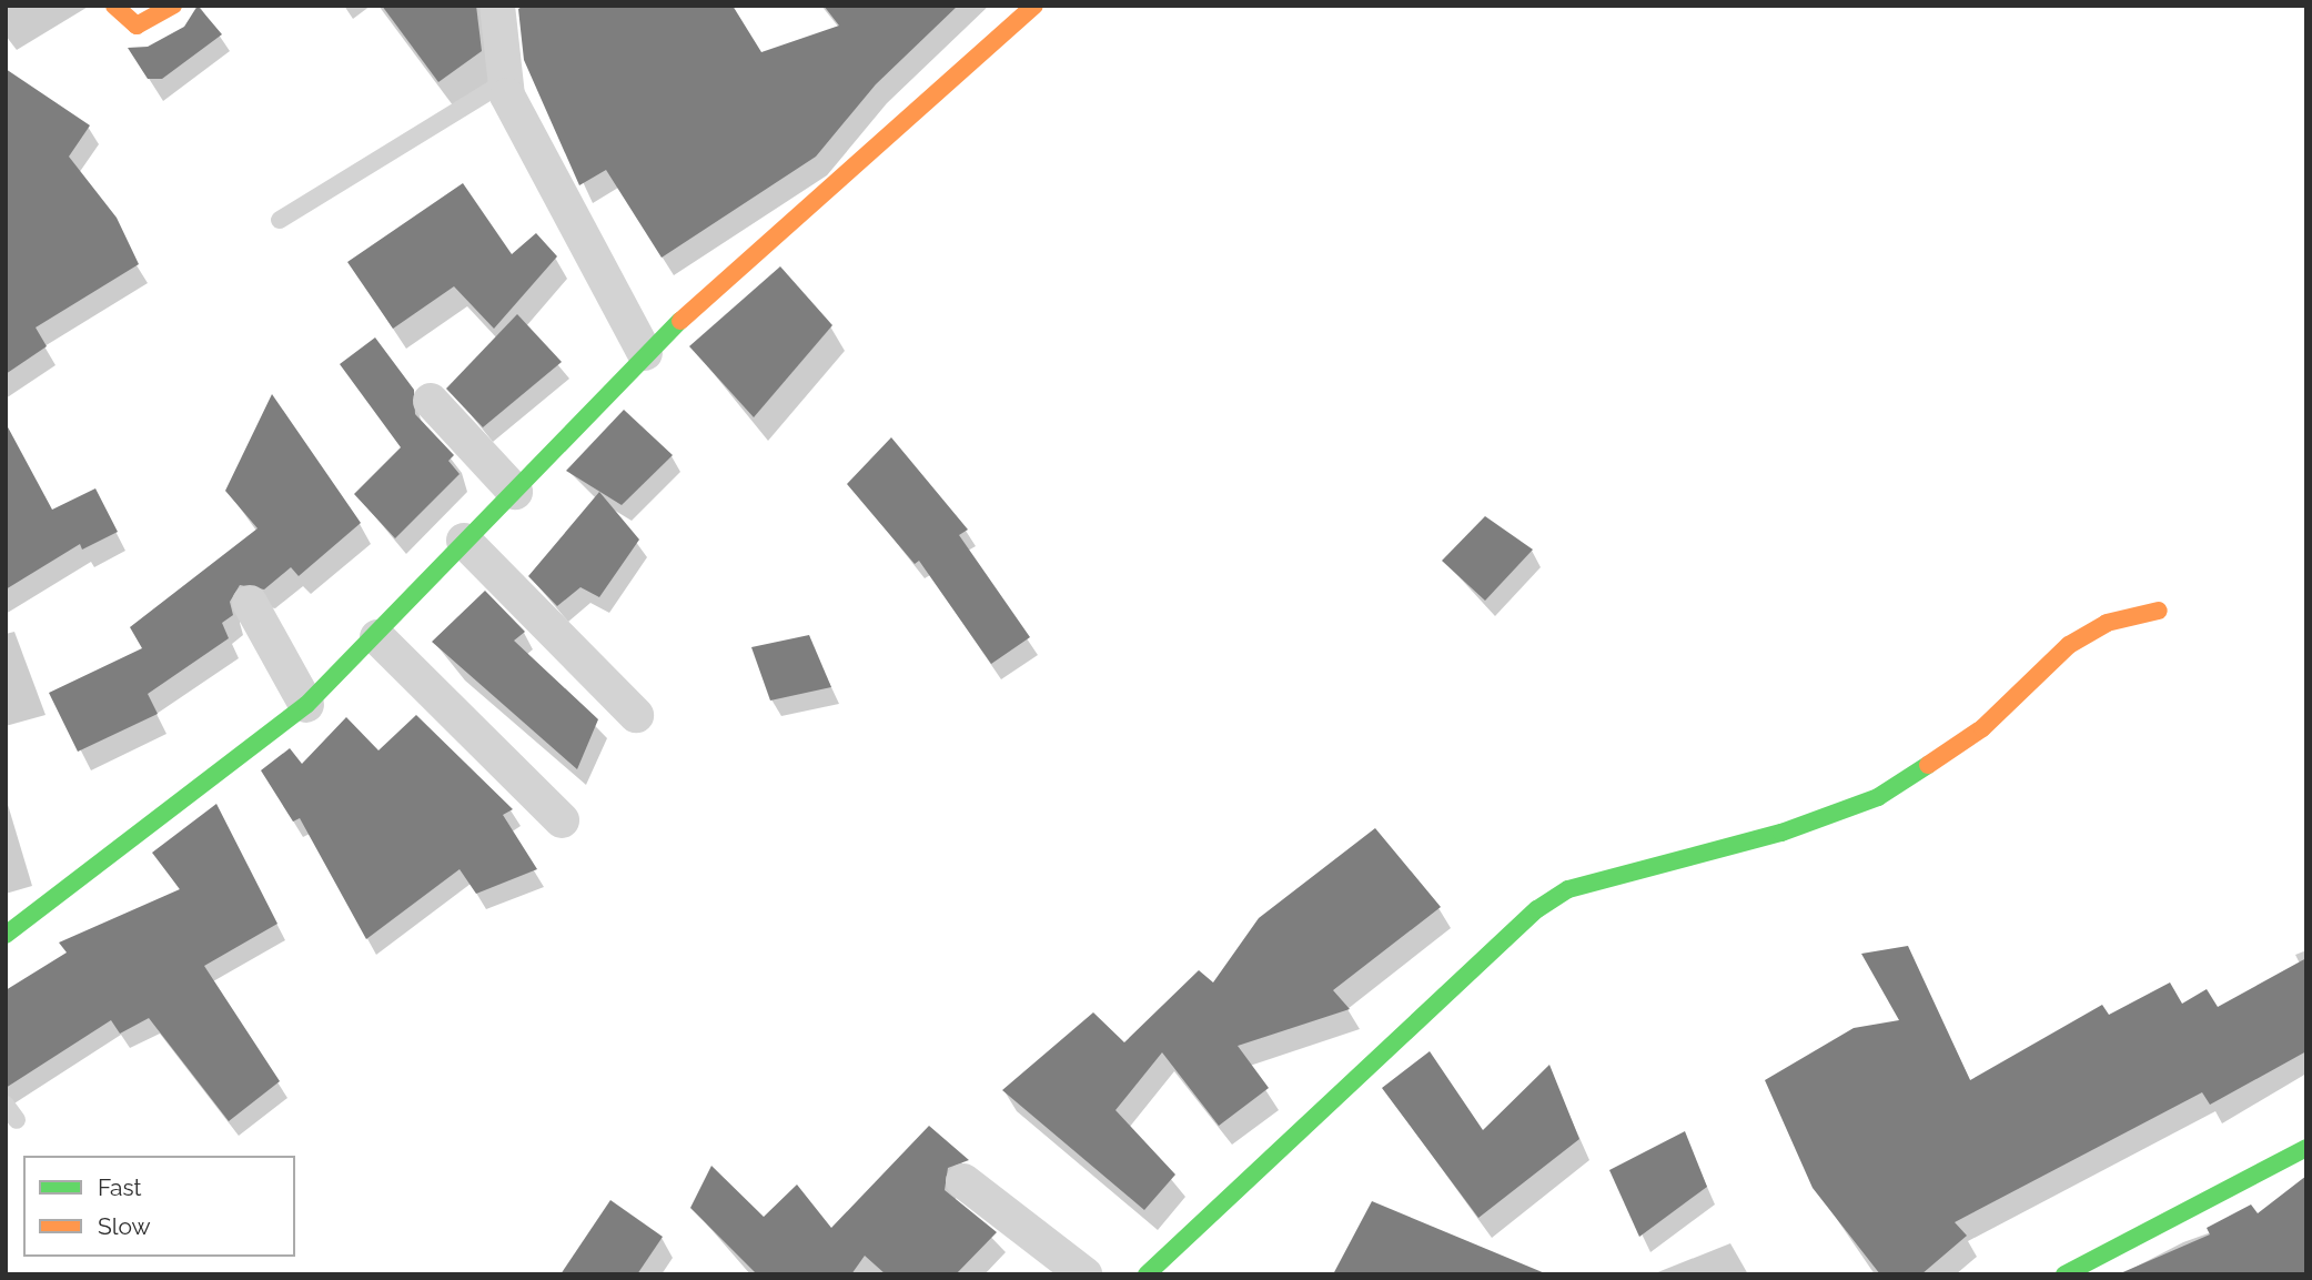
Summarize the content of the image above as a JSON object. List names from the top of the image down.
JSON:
{
  "legend": ["Fast", "Slow"]
}
